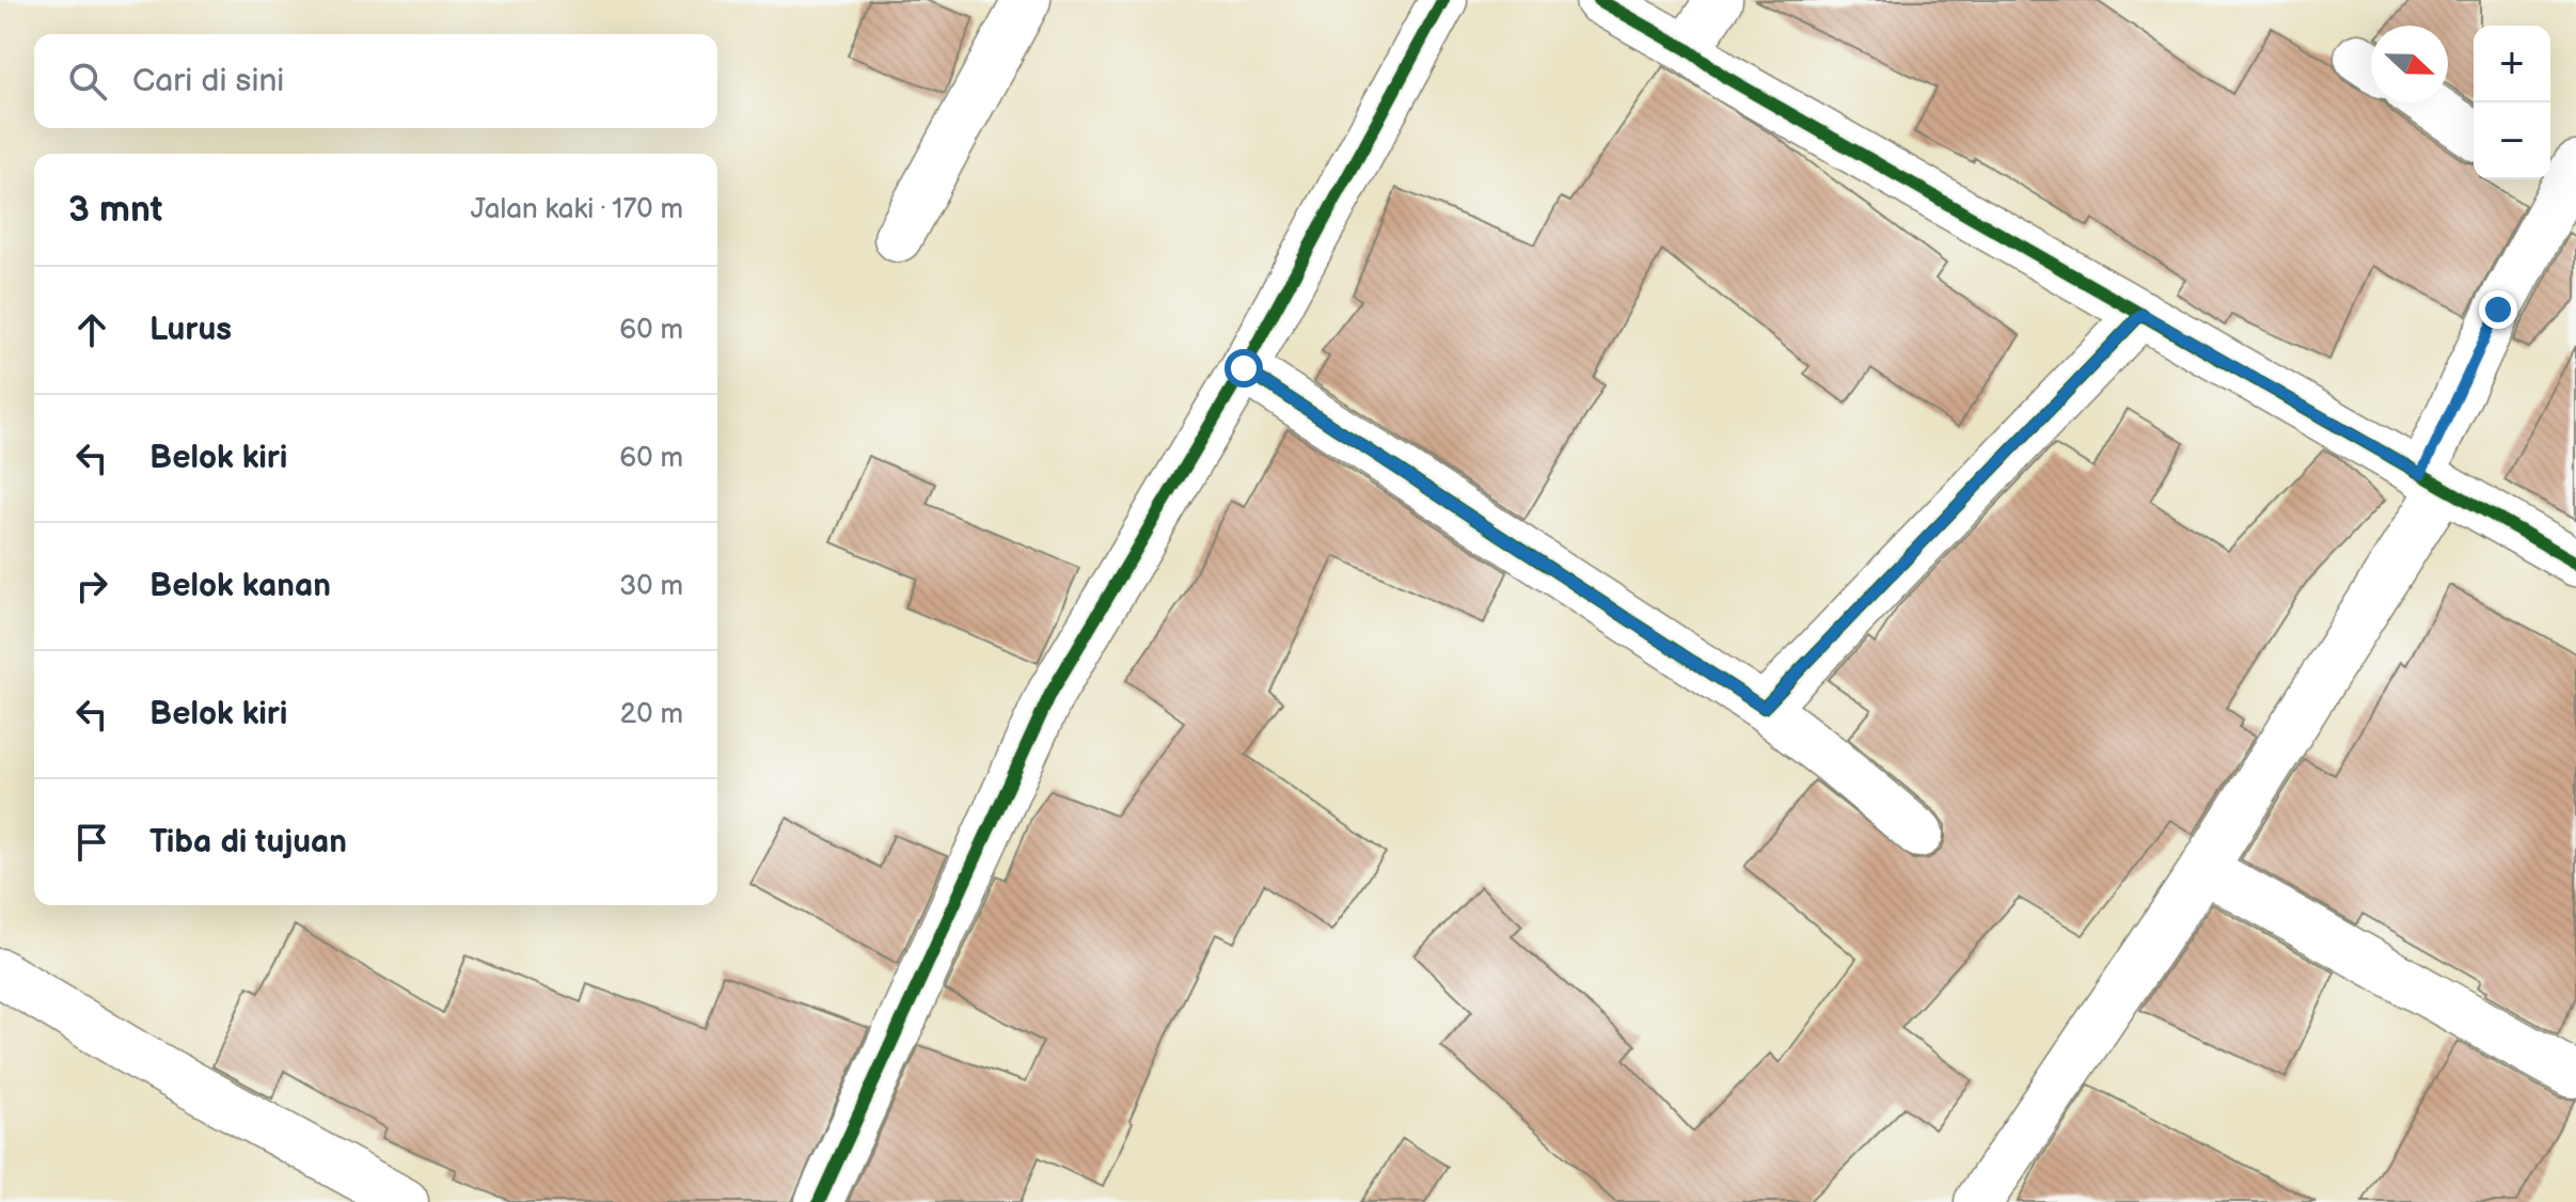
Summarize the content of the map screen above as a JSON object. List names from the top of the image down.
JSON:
{
  "north": "right",
  "page": {
    "map_buttons": ["+", "−"],
    "search": "Cari di sini",
    "heading": ["3 mnt", "Jalan kaki · 170 m"],
    "list": [
      ["Lurus", "60 m"],
      ["Belok kiri", "60 m"],
      ["Belok kanan", "30 m"],
      ["Belok kiri", "20 m"],
      "Tiba di tujuan"
    ]
  }
}
